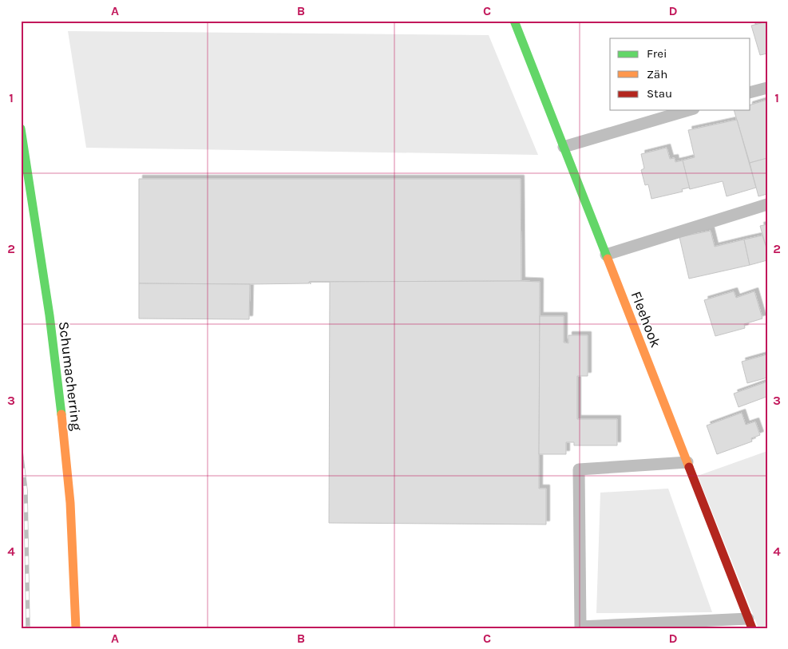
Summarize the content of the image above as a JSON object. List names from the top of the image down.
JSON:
{
  "streets": {
    "street": ["Fleehook", "Schumacherring"]
  },
  "legend": ["Frei", "Zäh", "Stau"],
  "grid": {
    "columns": [
      "A",
      "B",
      "C",
      "D"
    ],
    "rows": [
      "1",
      "2",
      "3",
      "4"
    ]
  }
}
